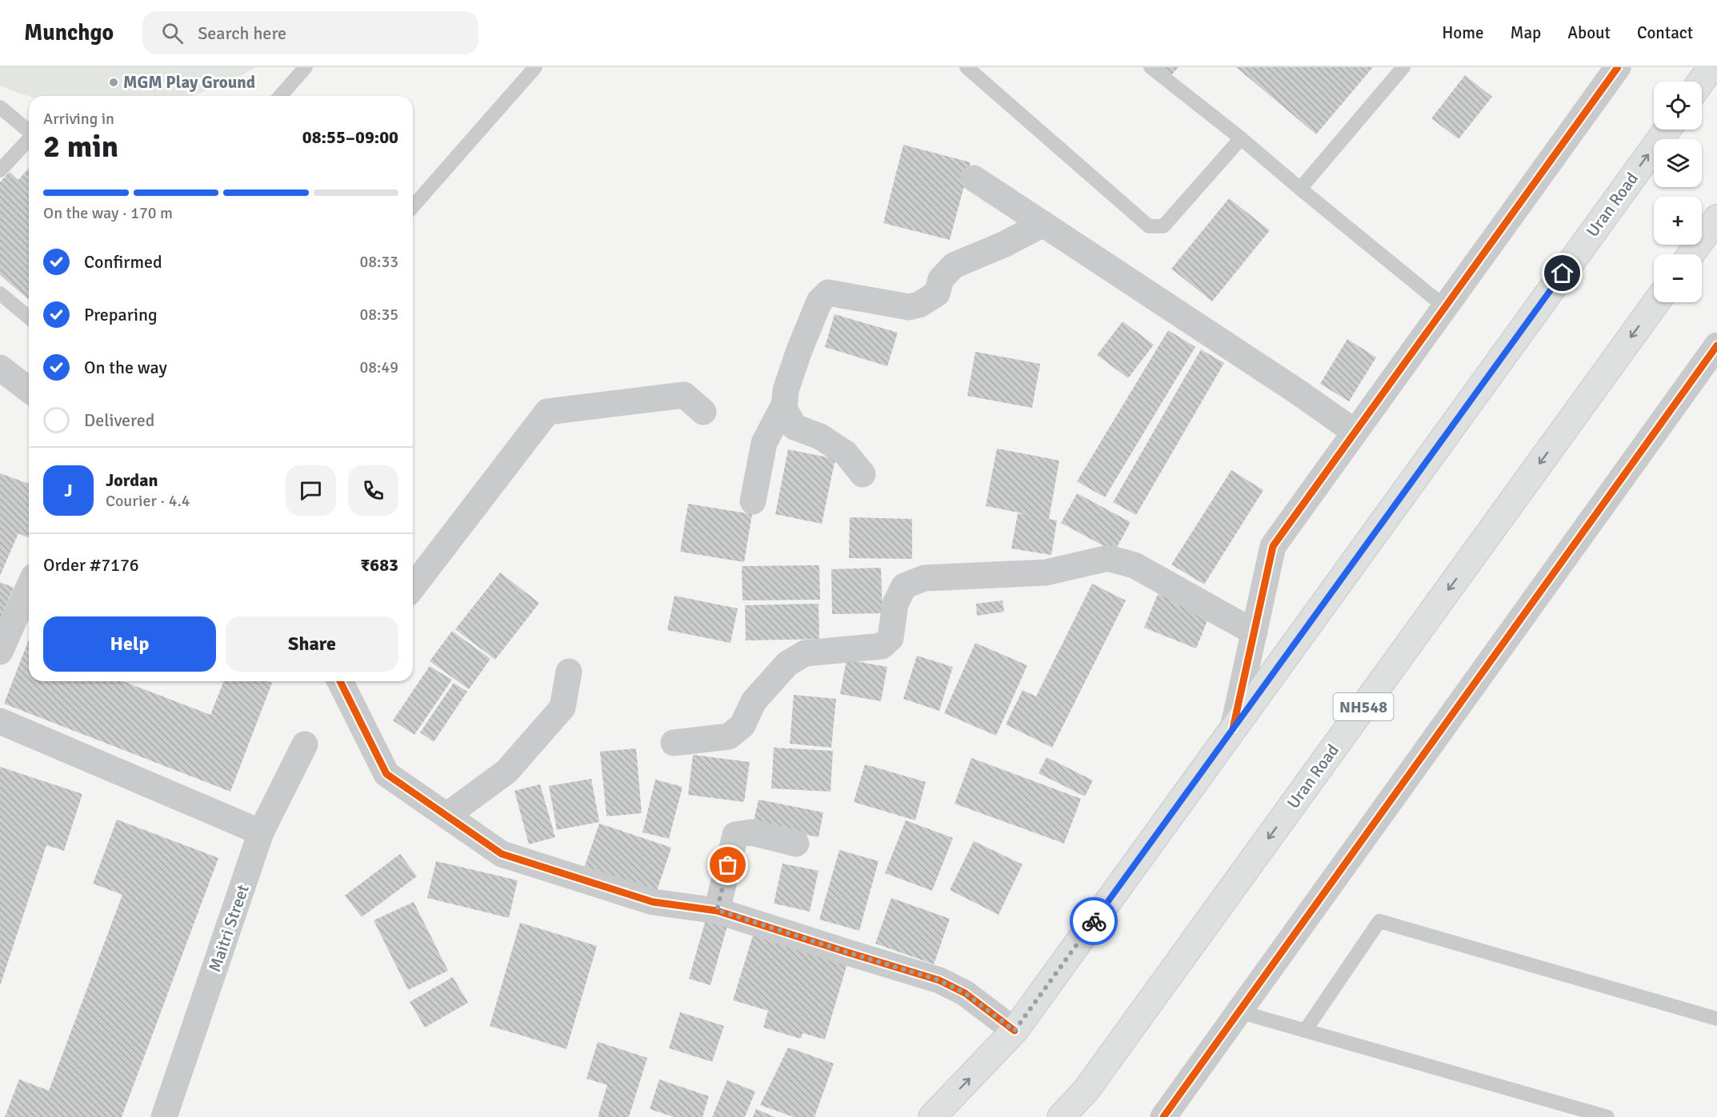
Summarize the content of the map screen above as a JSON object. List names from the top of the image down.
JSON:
{
  "streets": {
    "highway": ["Uran Road", "NH548"],
    "street": ["Maitri Street"]
  },
  "places": ["MGM Play Ground"],
  "page": {
    "header": "Munchgo",
    "search": "Search here",
    "nav": [
      "Home",
      "Map",
      "About",
      "Contact"
    ],
    "map_buttons": ["+", "−"],
    "heading": ["2 min", "Arriving in", "08:55–09:00"],
    "panel": [
      "Jordan",
      "Courier · 4.4",
      "Order #7176",
      "₹683"
    ],
    "bar": "On the way · 170 m",
    "list": [
      ["Confirmed", "08:33"],
      ["Preparing", "08:35"],
      ["On the way", "08:49"],
      "Delivered"
    ],
    "round": "J",
    "buttons": ["Help", "Share"]
  }
}
